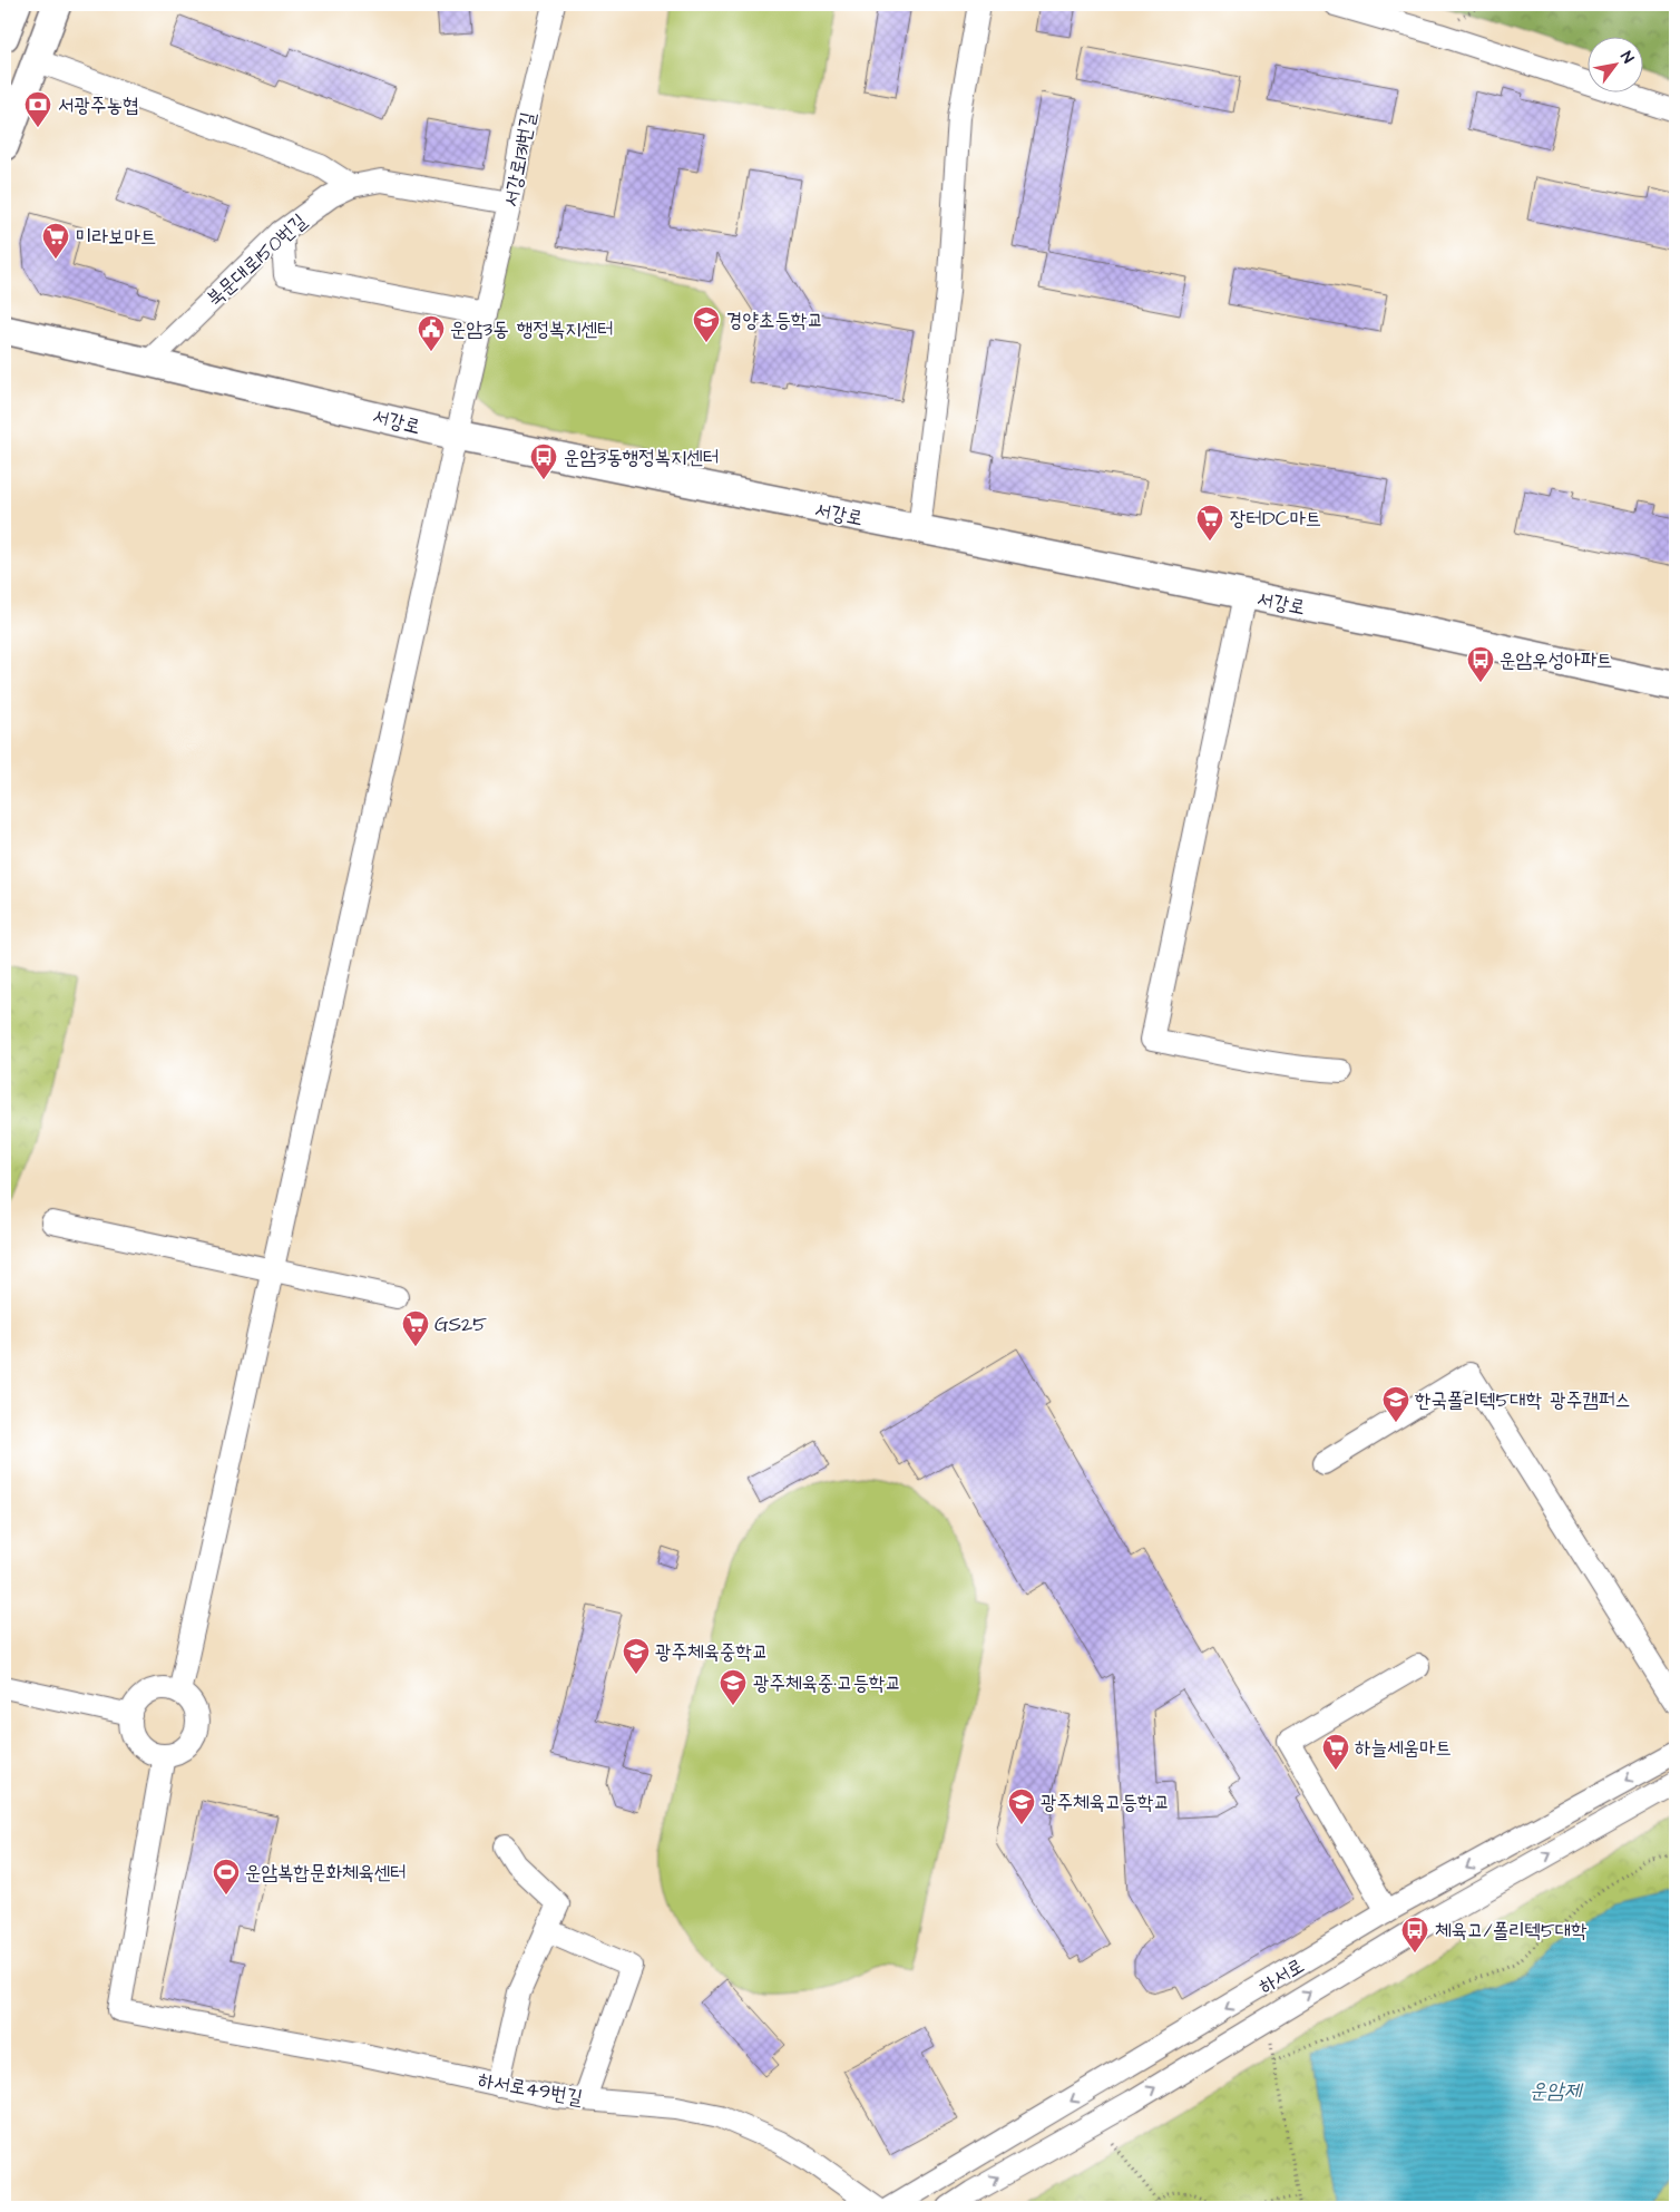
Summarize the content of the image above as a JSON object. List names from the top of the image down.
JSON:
{
  "streets": {
    "main road": ["서강로"],
    "street": [
      "서강로131번길",
      "북문대로150번길",
      "하서로",
      "하서로49번길"
    ]
  },
  "crossings": [
    ["서강로131번길", "북문대로150번길"],
    ["서강로131번길", "서강로"],
    ["서강로131번길", "하서로49번길"],
    ["북문대로150번길", "서강로"]
  ],
  "water": ["운암제"],
  "places": {
    "bank": ["서광주농협"],
    "supermarket": [
      "미라보마트",
      "장터DC마트",
      "GS25",
      "하늘세움마트"
    ],
    "school or university": [
      "경양초등학교",
      "한국폴리텍5대학 광주캠퍼스",
      "광주체육중학교",
      "광주체육중·고등학교",
      "광주체육고등학교"
    ],
    "public building": ["운암3동 행정복지센터"],
    "bus stop": ["운암3동행정복지센터", "운암우성아파트", "체육고/폴리텍5대학"],
    "sports": ["운암복합문화체육센터"]
  },
  "north": "top right"
}
